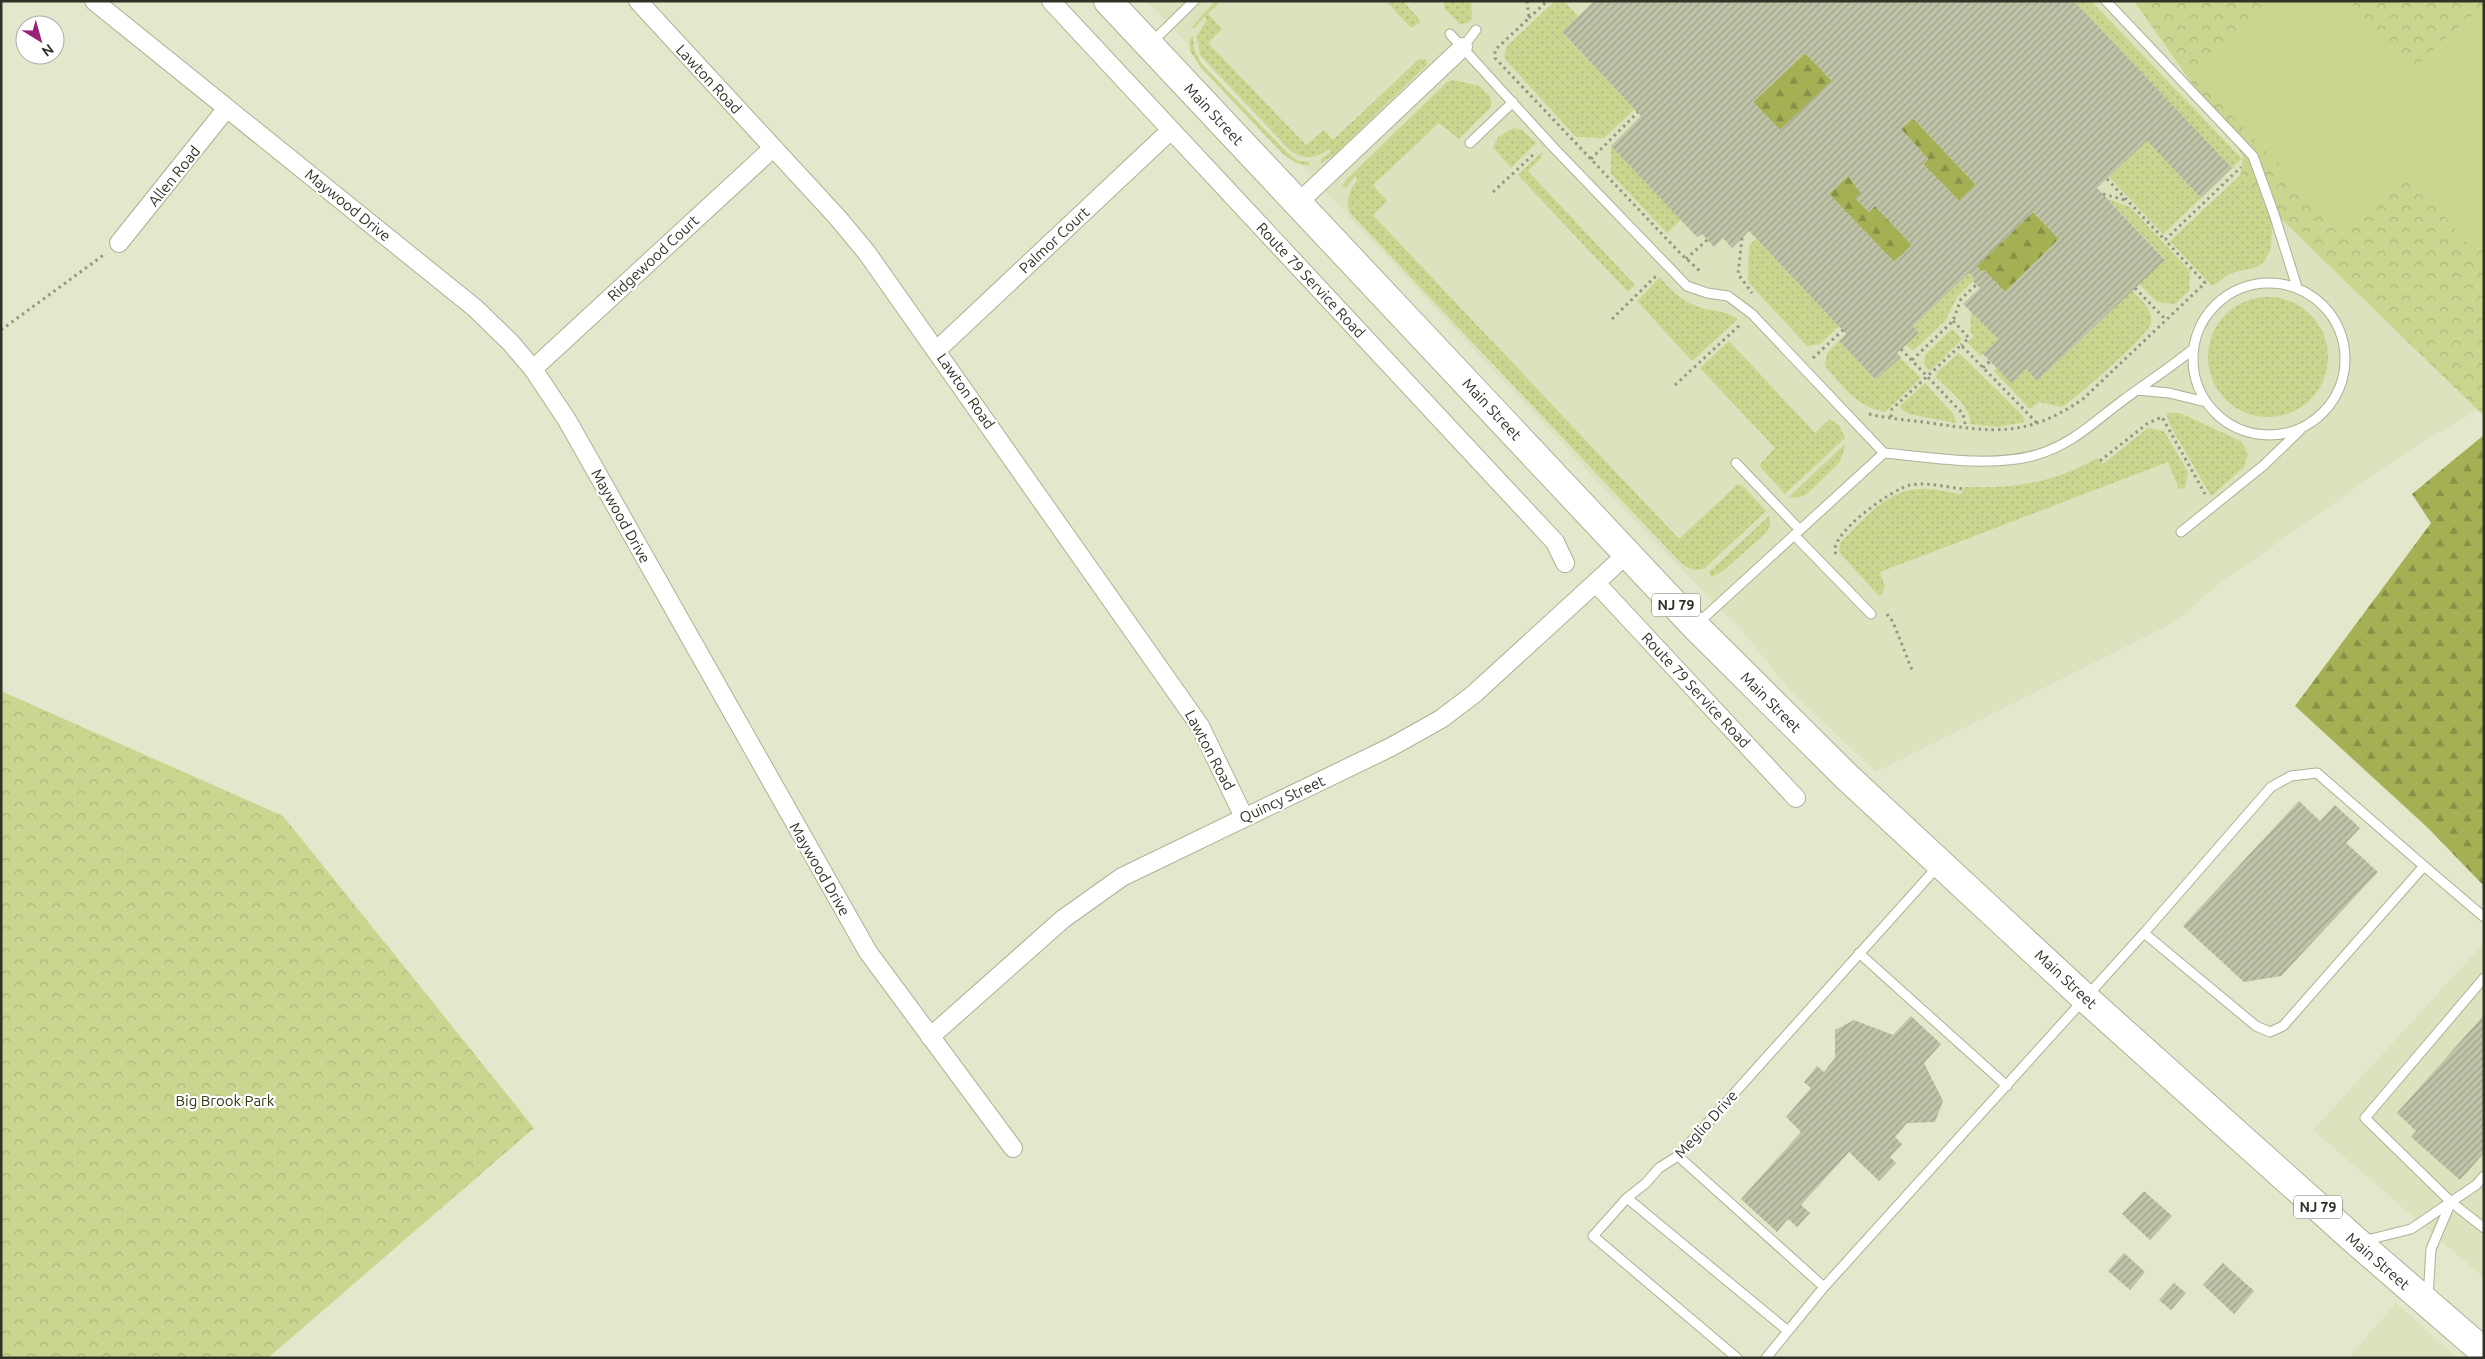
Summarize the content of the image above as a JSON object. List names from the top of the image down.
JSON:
{
  "streets": {
    "main road": ["Main Street", "NJ 79"],
    "street": [
      "Lawton Road",
      "Allen Road",
      "Maywood Drive",
      "Palmor Court",
      "Ridgewood Court",
      "Route 79 Service Road",
      "Quincy Street"
    ],
    "lane": ["Meglio Drive"]
  },
  "crossings": [
    ["Lawton Road", "Palmor Court"],
    ["Lawton Road", "Ridgewood Court"],
    ["Lawton Road", "Quincy Street"],
    ["Main Street", "Quincy Street"],
    ["Main Street", "Meglio Drive"],
    ["Allen Road", "Maywood Drive"],
    ["Maywood Drive", "Ridgewood Court"],
    ["Maywood Drive", "Quincy Street"],
    ["Palmor Court", "Route 79 Service Road"],
    ["Route 79 Service Road", "Quincy Street"]
  ],
  "parks": ["Big Brook Park"],
  "north": "bottom right"
}
